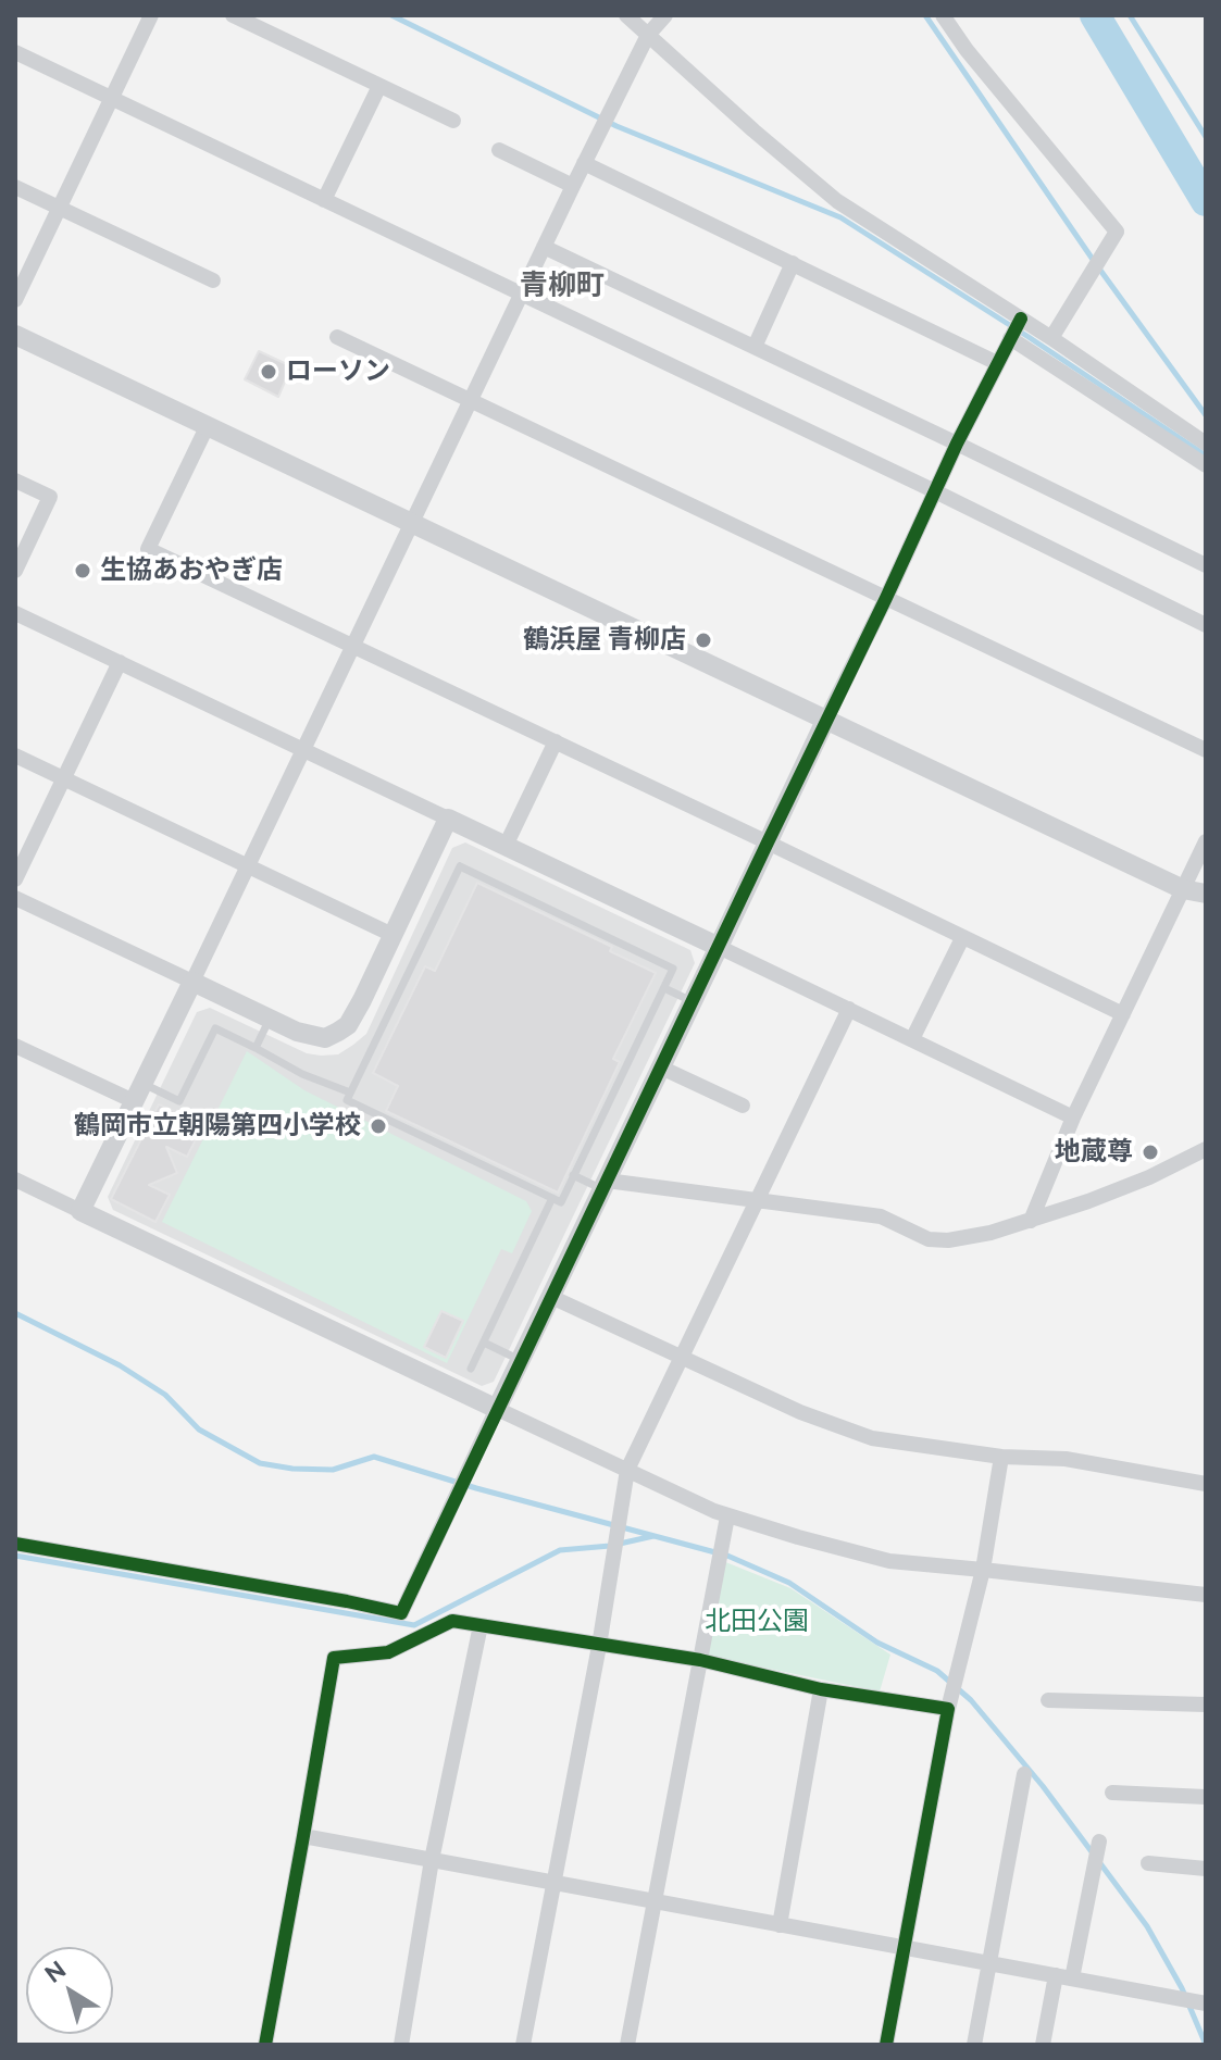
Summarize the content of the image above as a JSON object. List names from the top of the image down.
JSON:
{
  "districts": ["青柳町"],
  "parks": ["北田公園"],
  "places": [
    "ローソン",
    "生協あおやぎ店",
    "鶴浜屋 青柳店",
    "鶴岡市立朝陽第四小学校",
    "地蔵尊"
  ],
  "north": "top left"
}
